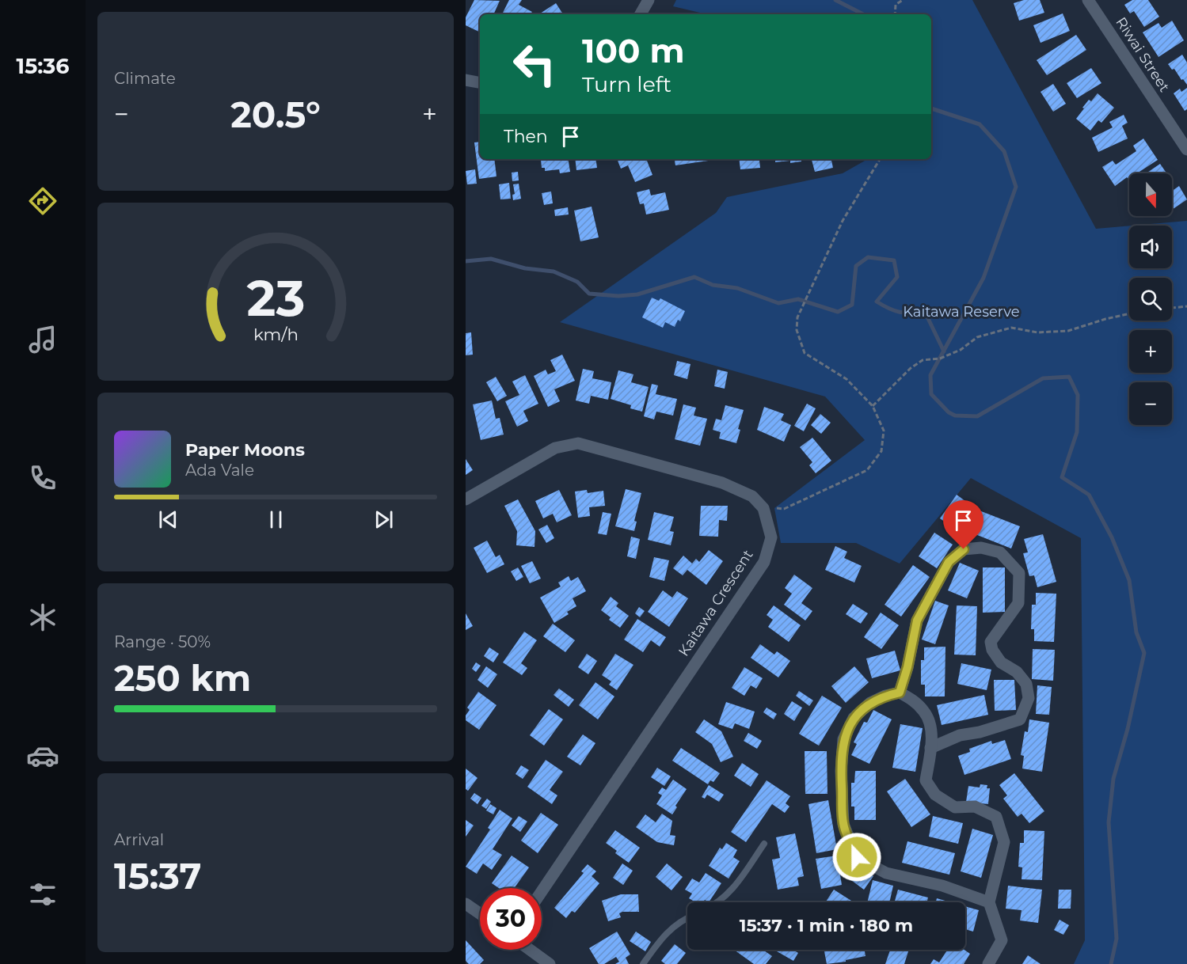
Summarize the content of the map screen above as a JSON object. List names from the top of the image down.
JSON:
{
  "streets": {
    "street": ["Riwai Street", "Kaitawa Crescent"]
  },
  "parks": ["Kaitawa Reserve"],
  "north": "bottom",
  "page": {
    "tabs": "15:36",
    "tile": [
      "Climate",
      ["Range · 50%", "250 km"],
      ["Arrival", "15:37"]
    ],
    "turn": ["100 m", "Turn left"],
    "heat": ["−", "20.5°", "+"],
    "then": "Then",
    "map_buttons": ["+", "−"],
    "song": ["Paper Moons", "Ada Vale"],
    "limit": "30",
    "trip": "15:37 · 1 min · 180 m",
    "gauge": ["23", "km/h"]
  }
}
